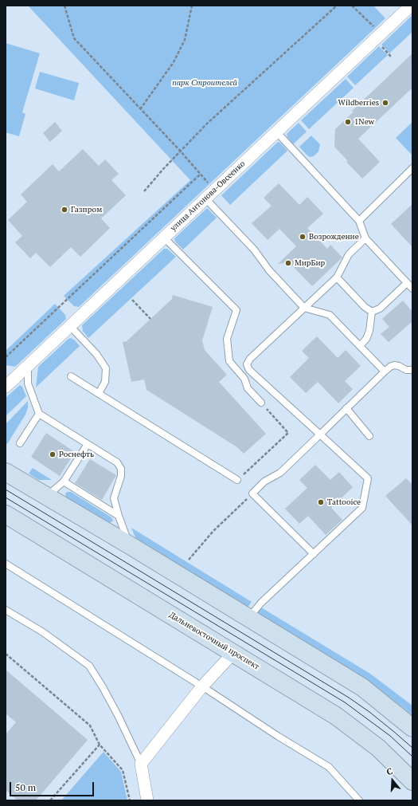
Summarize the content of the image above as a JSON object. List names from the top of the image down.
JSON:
{
  "streets": {
    "main road": ["Дальневосточный проспект"],
    "street": ["улица Антонова-Овсеенко"]
  },
  "parks": ["парк Строителей"],
  "places": [
    "Wildberries",
    "1New",
    "Газпром",
    "Возрождение",
    "МирБир",
    "Роснефть",
    "Tattooice"
  ],
  "scale_bar": "50 m",
  "north": "top"
}
